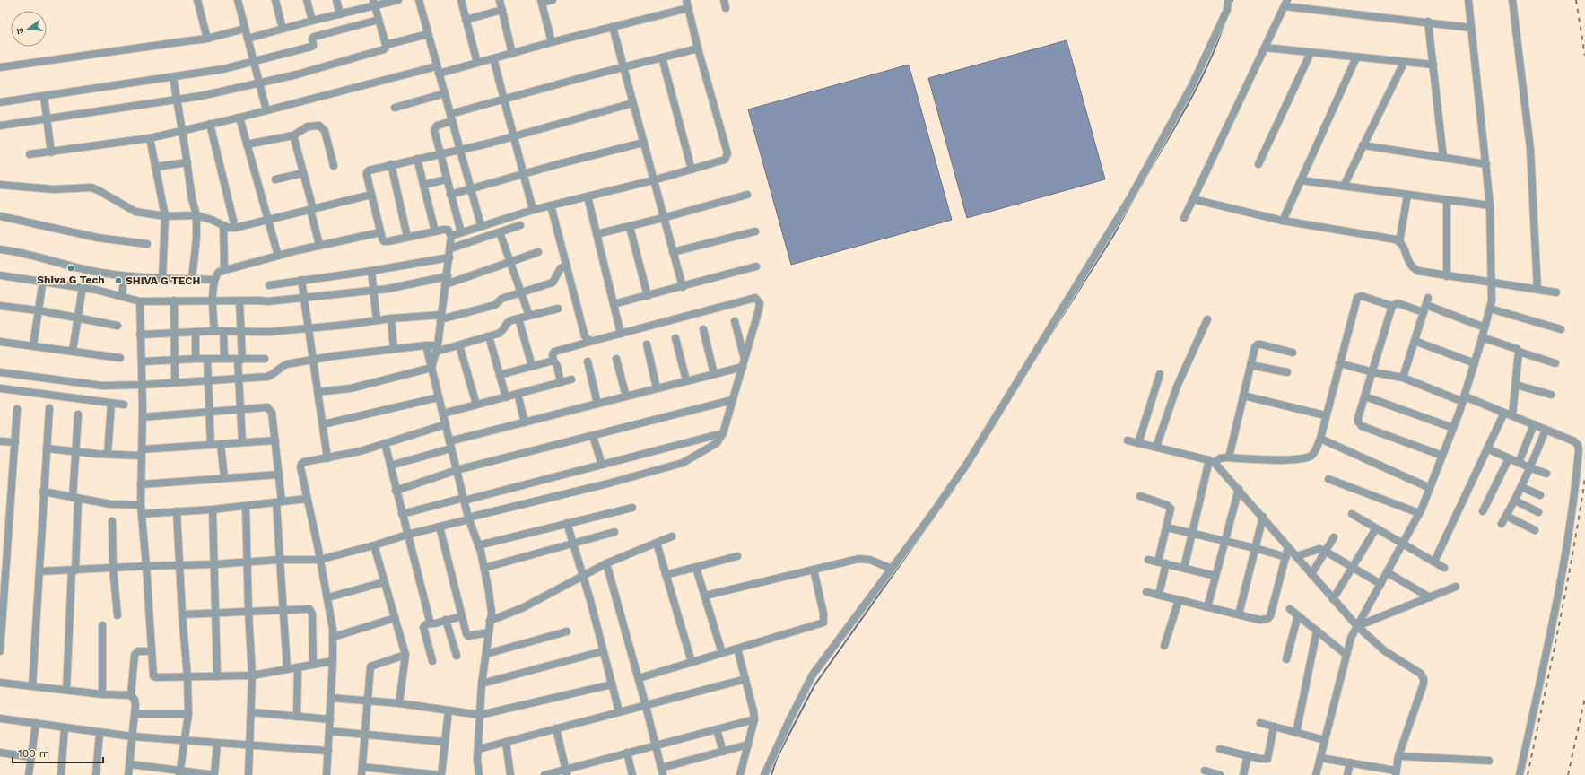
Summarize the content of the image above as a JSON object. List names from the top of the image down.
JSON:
{
  "places": ["Shiva G Tech", "SHIVA G TECH"],
  "scale_bar": "100 m",
  "north": "left"
}
